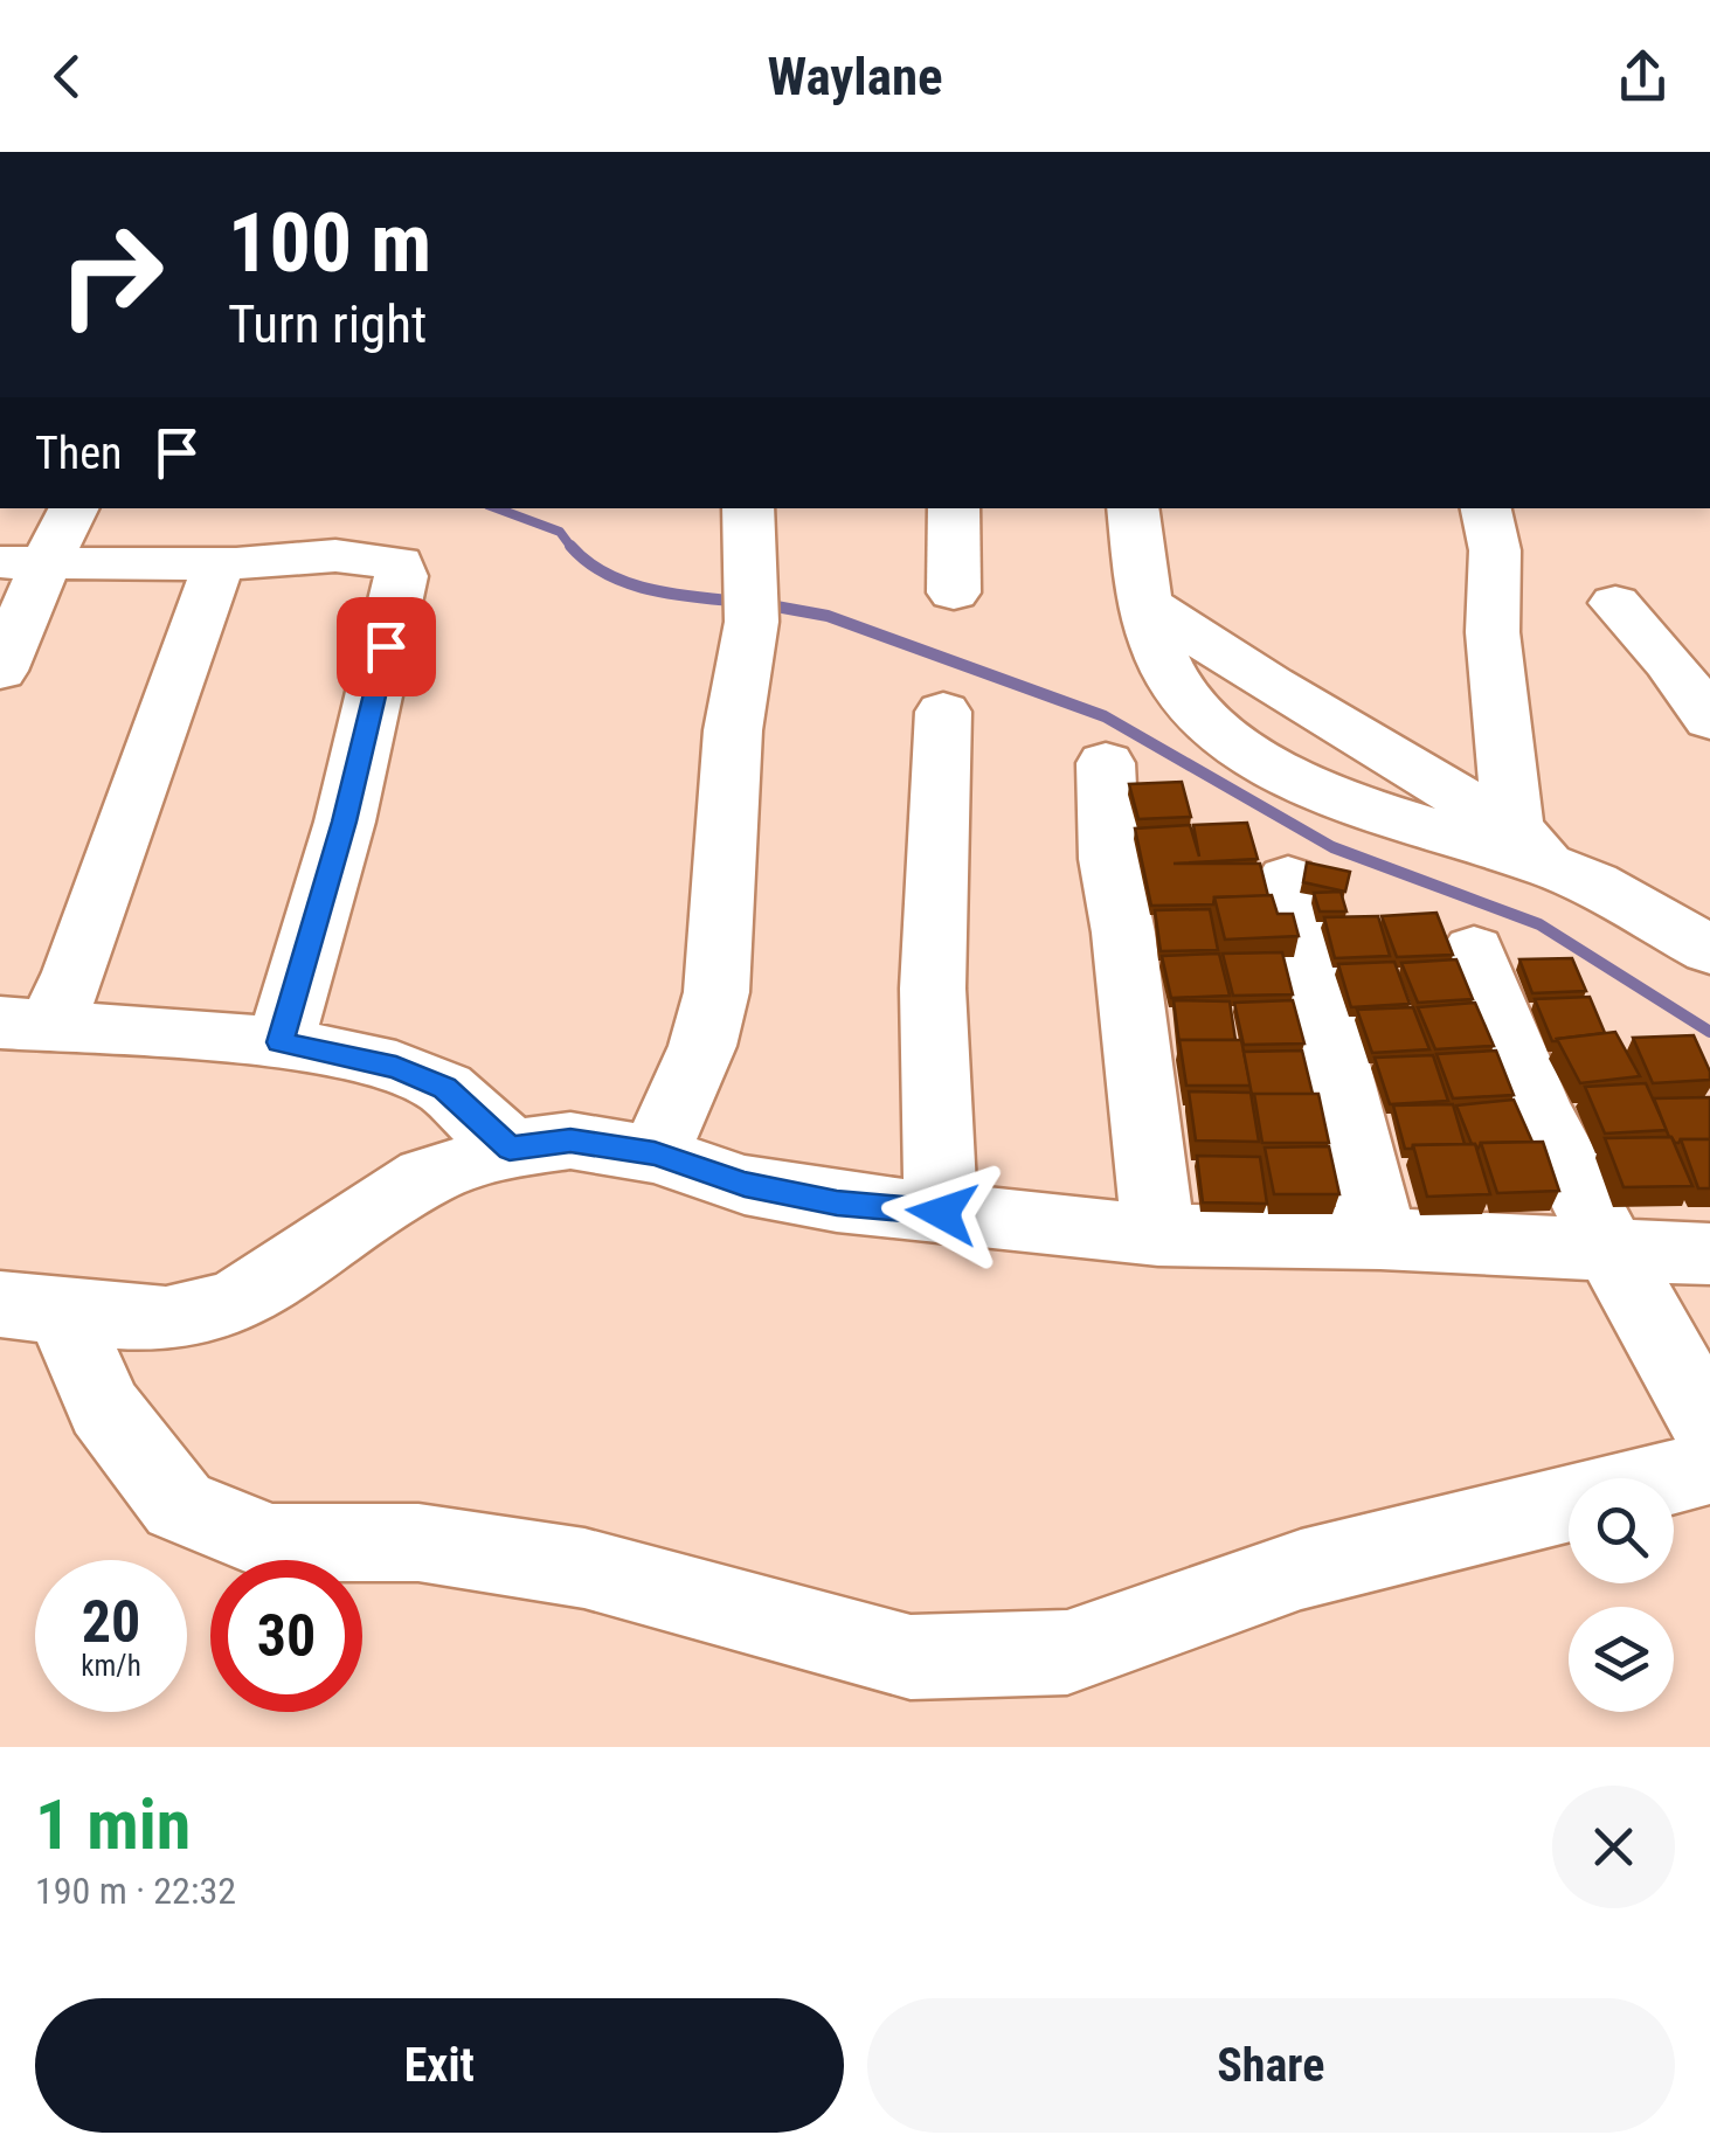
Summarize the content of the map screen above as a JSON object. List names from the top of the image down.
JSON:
{
  "page": {
    "header": "Waylane",
    "turn": ["100 m", "Turn right"],
    "then": "Then",
    "speed": "20 km/h",
    "limit": "30",
    "heading": ["1 min", "190 m · 22:32"],
    "buttons": ["Exit", "Share"]
  }
}
